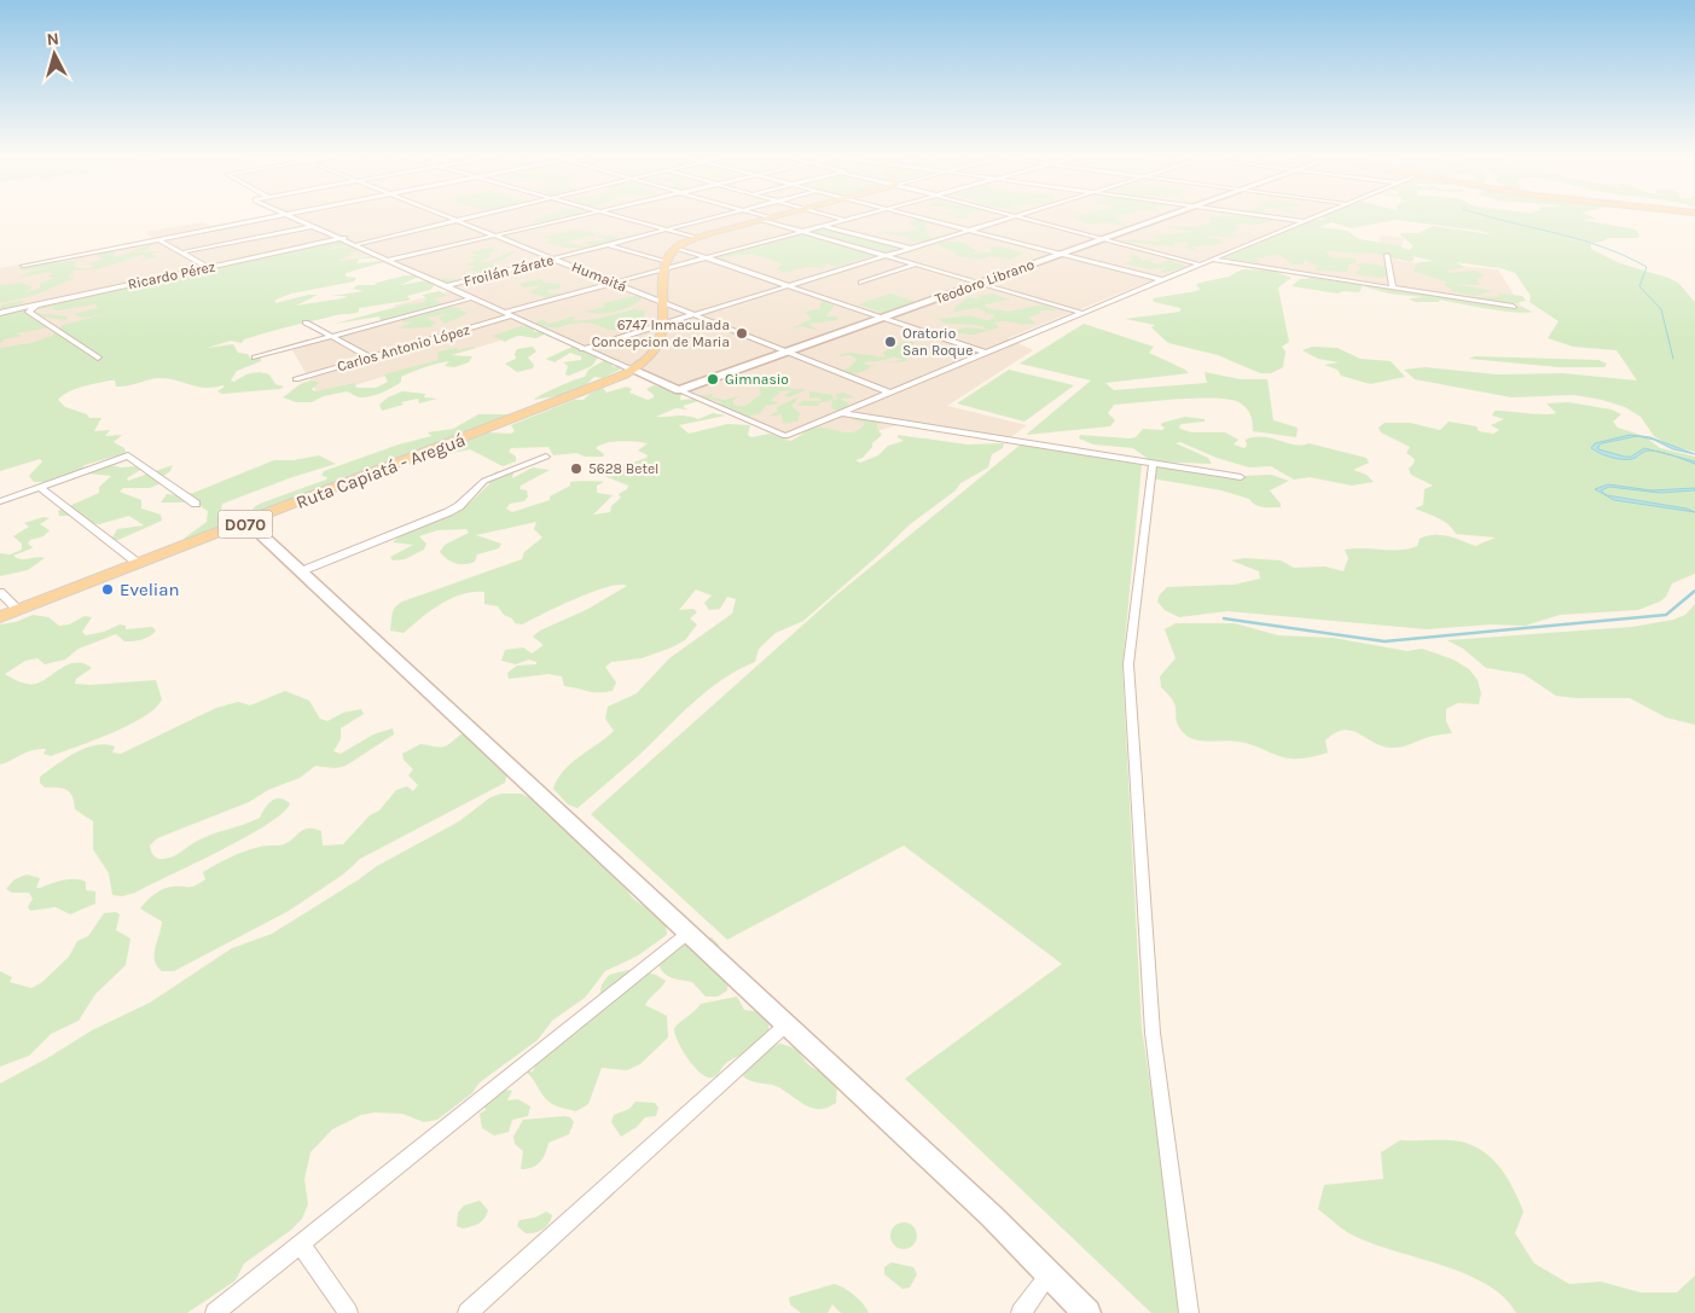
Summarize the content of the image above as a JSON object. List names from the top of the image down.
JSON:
{
  "streets": {
    "main road": ["Teodoro Librano", "Ruta Capiatá - Areguá", "D070"],
    "street": [
      "Froilán Zárate",
      "Ricardo Pérez",
      "Humaitá",
      "Carlos Antonio López"
    ]
  },
  "crossings": [
    ["Froilán Zárate", "Humaitá"],
    ["Humaitá", "Teodoro Librano"],
    ["Humaitá", "Carlos Antonio López"],
    ["Humaitá", "D070"],
    ["Carlos Antonio López", "D070"],
    ["Ruta Capiatá - Areguá", "D070"]
  ],
  "places": [
    "6747 Inmaculada Concepcion de Maria",
    "Oratorio San Roque",
    "Gimnasio",
    "5628 Betel",
    "Evelian"
  ],
  "north": "top"
}
